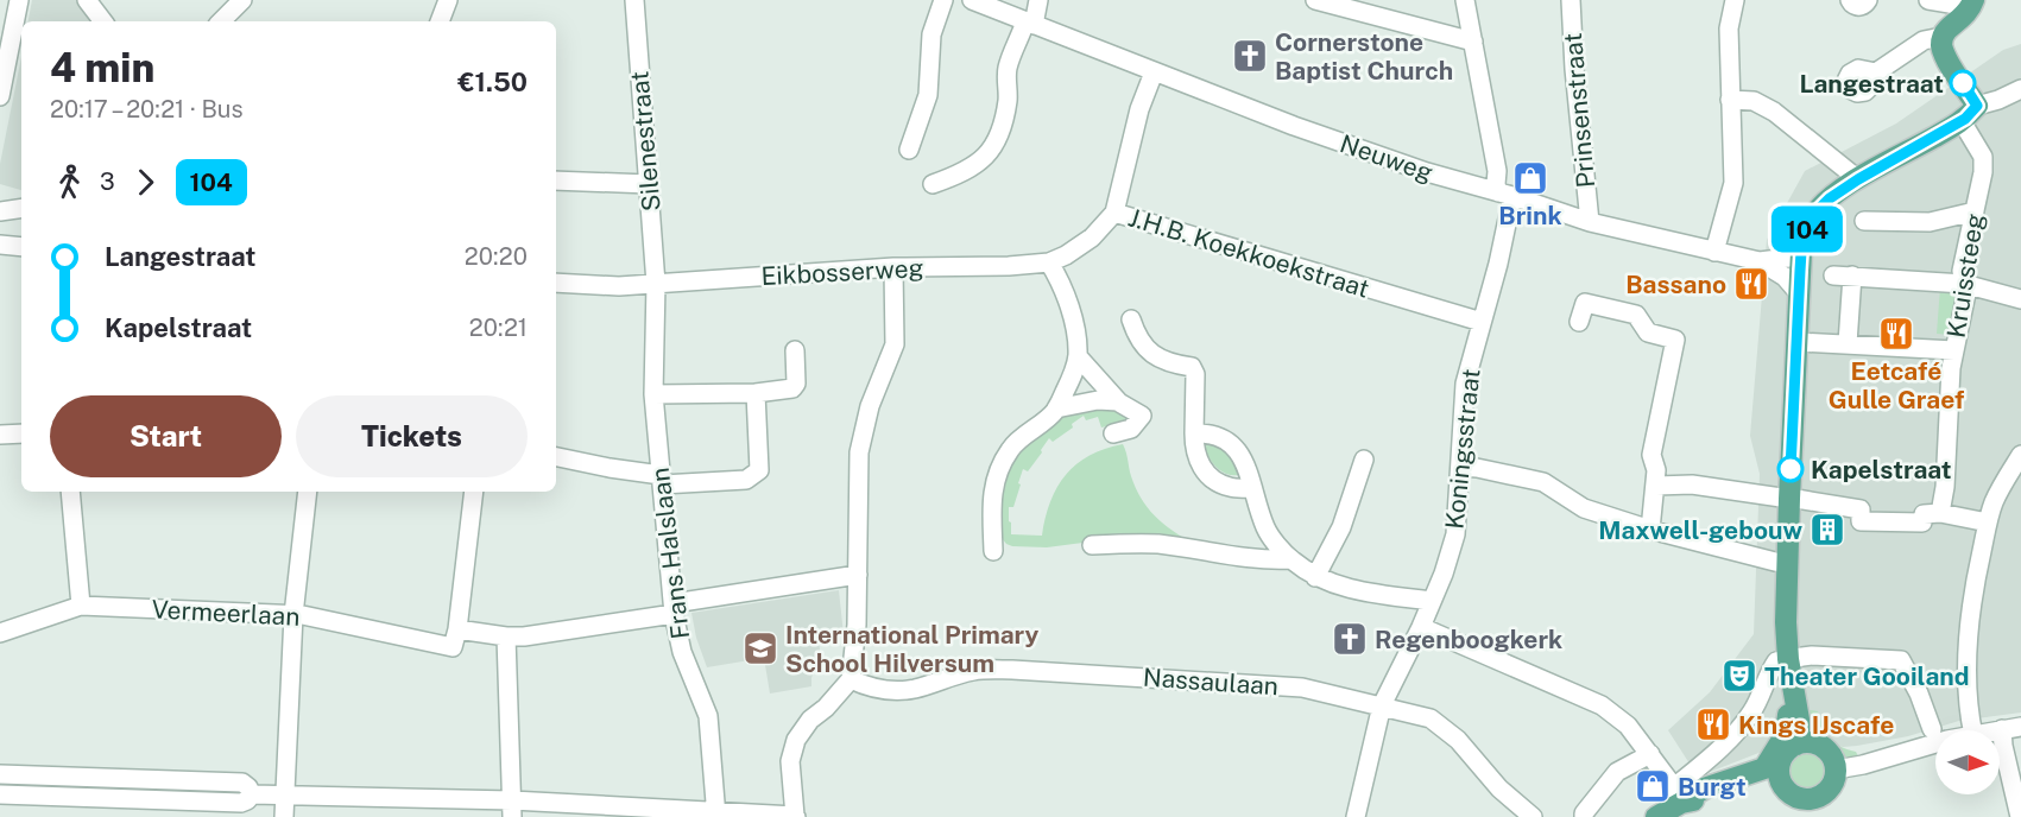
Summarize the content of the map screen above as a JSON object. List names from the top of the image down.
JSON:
{
  "streets": {
    "street": [
      "Prinsenstraat",
      "Silenestraat",
      "Neuweg",
      "J.H.B. Koekkoekstraat",
      "Eikbosserweg",
      "Kruissteeg",
      "Koningsstraat",
      "Frans Halslaan",
      "Vermeerlaan",
      "Nassaulaan"
    ]
  },
  "crossings": [
    ["Prinsenstraat", "Neuweg"],
    ["Silenestraat", "Eikbosserweg"],
    ["Silenestraat", "Frans Halslaan"],
    ["Neuweg", "J.H.B. Koekkoekstraat"],
    ["Neuweg", "Koningsstraat"],
    ["J.H.B. Koekkoekstraat", "Eikbosserweg"],
    ["J.H.B. Koekkoekstraat", "Koningsstraat"],
    ["Eikbosserweg", "Frans Halslaan"],
    ["Koningsstraat", "Nassaulaan"],
    ["Frans Halslaan", "Vermeerlaan"]
  ],
  "places": {
    "church": ["Cornerstone Baptist Church", "Regenboogkerk"],
    "other": ["Langestraat", "Kapelstraat"],
    "shop": ["Brink", "Burgt"],
    "restaurant": ["Bassano", "Eetcafé Gulle Graef", "Kings IJscafe"],
    "building": ["Maxwell-gebouw"],
    "school or university": ["International Primary School Hilversum"],
    "theatre": ["Theater Gooiland"]
  },
  "lines": ["bus line 104"],
  "north": "right",
  "page": {
    "on_map": "104",
    "heading": ["4 min", "20:17 – 20:21 · Bus", "€1.50"],
    "legs": ["3", "104"],
    "list": [
      {
        "name": "Langestraat",
        "value": "20:20"
      },
      {
        "name": "Kapelstraat",
        "value": "20:21"
      }
    ],
    "buttons": ["Start", "Tickets"]
  }
}
